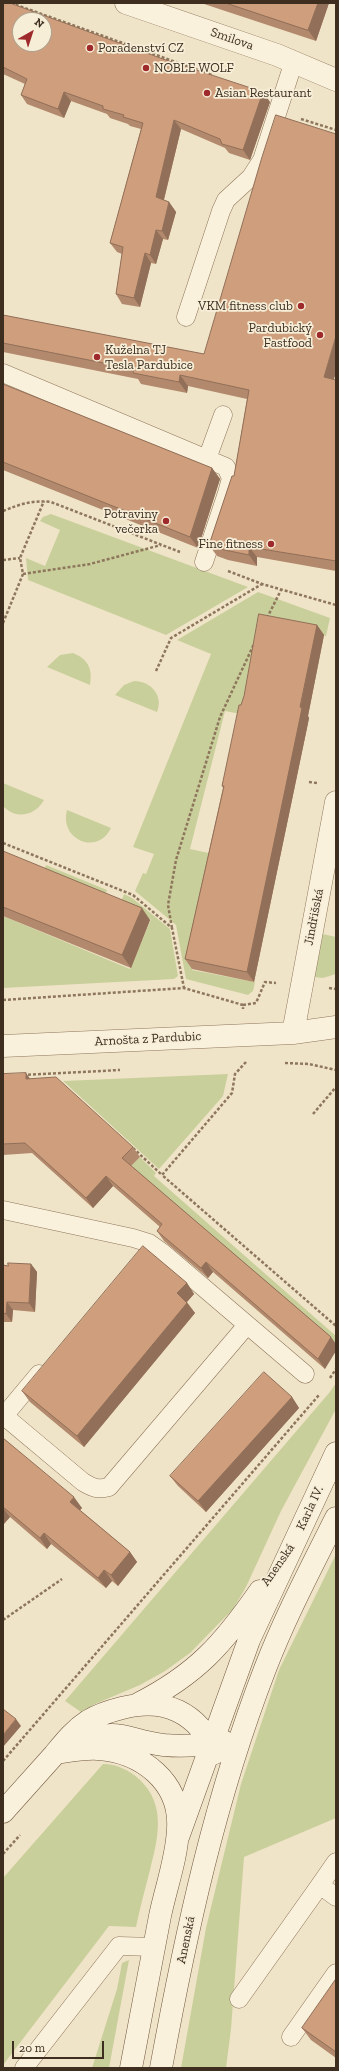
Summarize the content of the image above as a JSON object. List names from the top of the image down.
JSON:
{
  "streets": {
    "street": [
      "Smilova",
      "Jindřišská",
      "Arnošta z Pardubic",
      "Karla IV.",
      "Anenská"
    ]
  },
  "crossings": [
    ["Jindřišská", "Arnošta z Pardubic"],
    ["Karla IV.", "Anenská"]
  ],
  "places": [
    "Poradenství CZ",
    "NOBLE WOLF",
    "Asian Restaurant",
    "VKM fitness club",
    "Pardubický Fastfood",
    "Kuželna TJ Tesla Pardubice",
    "Potraviny večerka",
    "Fine fitness"
  ],
  "scale_bar": "20 m",
  "north": "top right"
}
